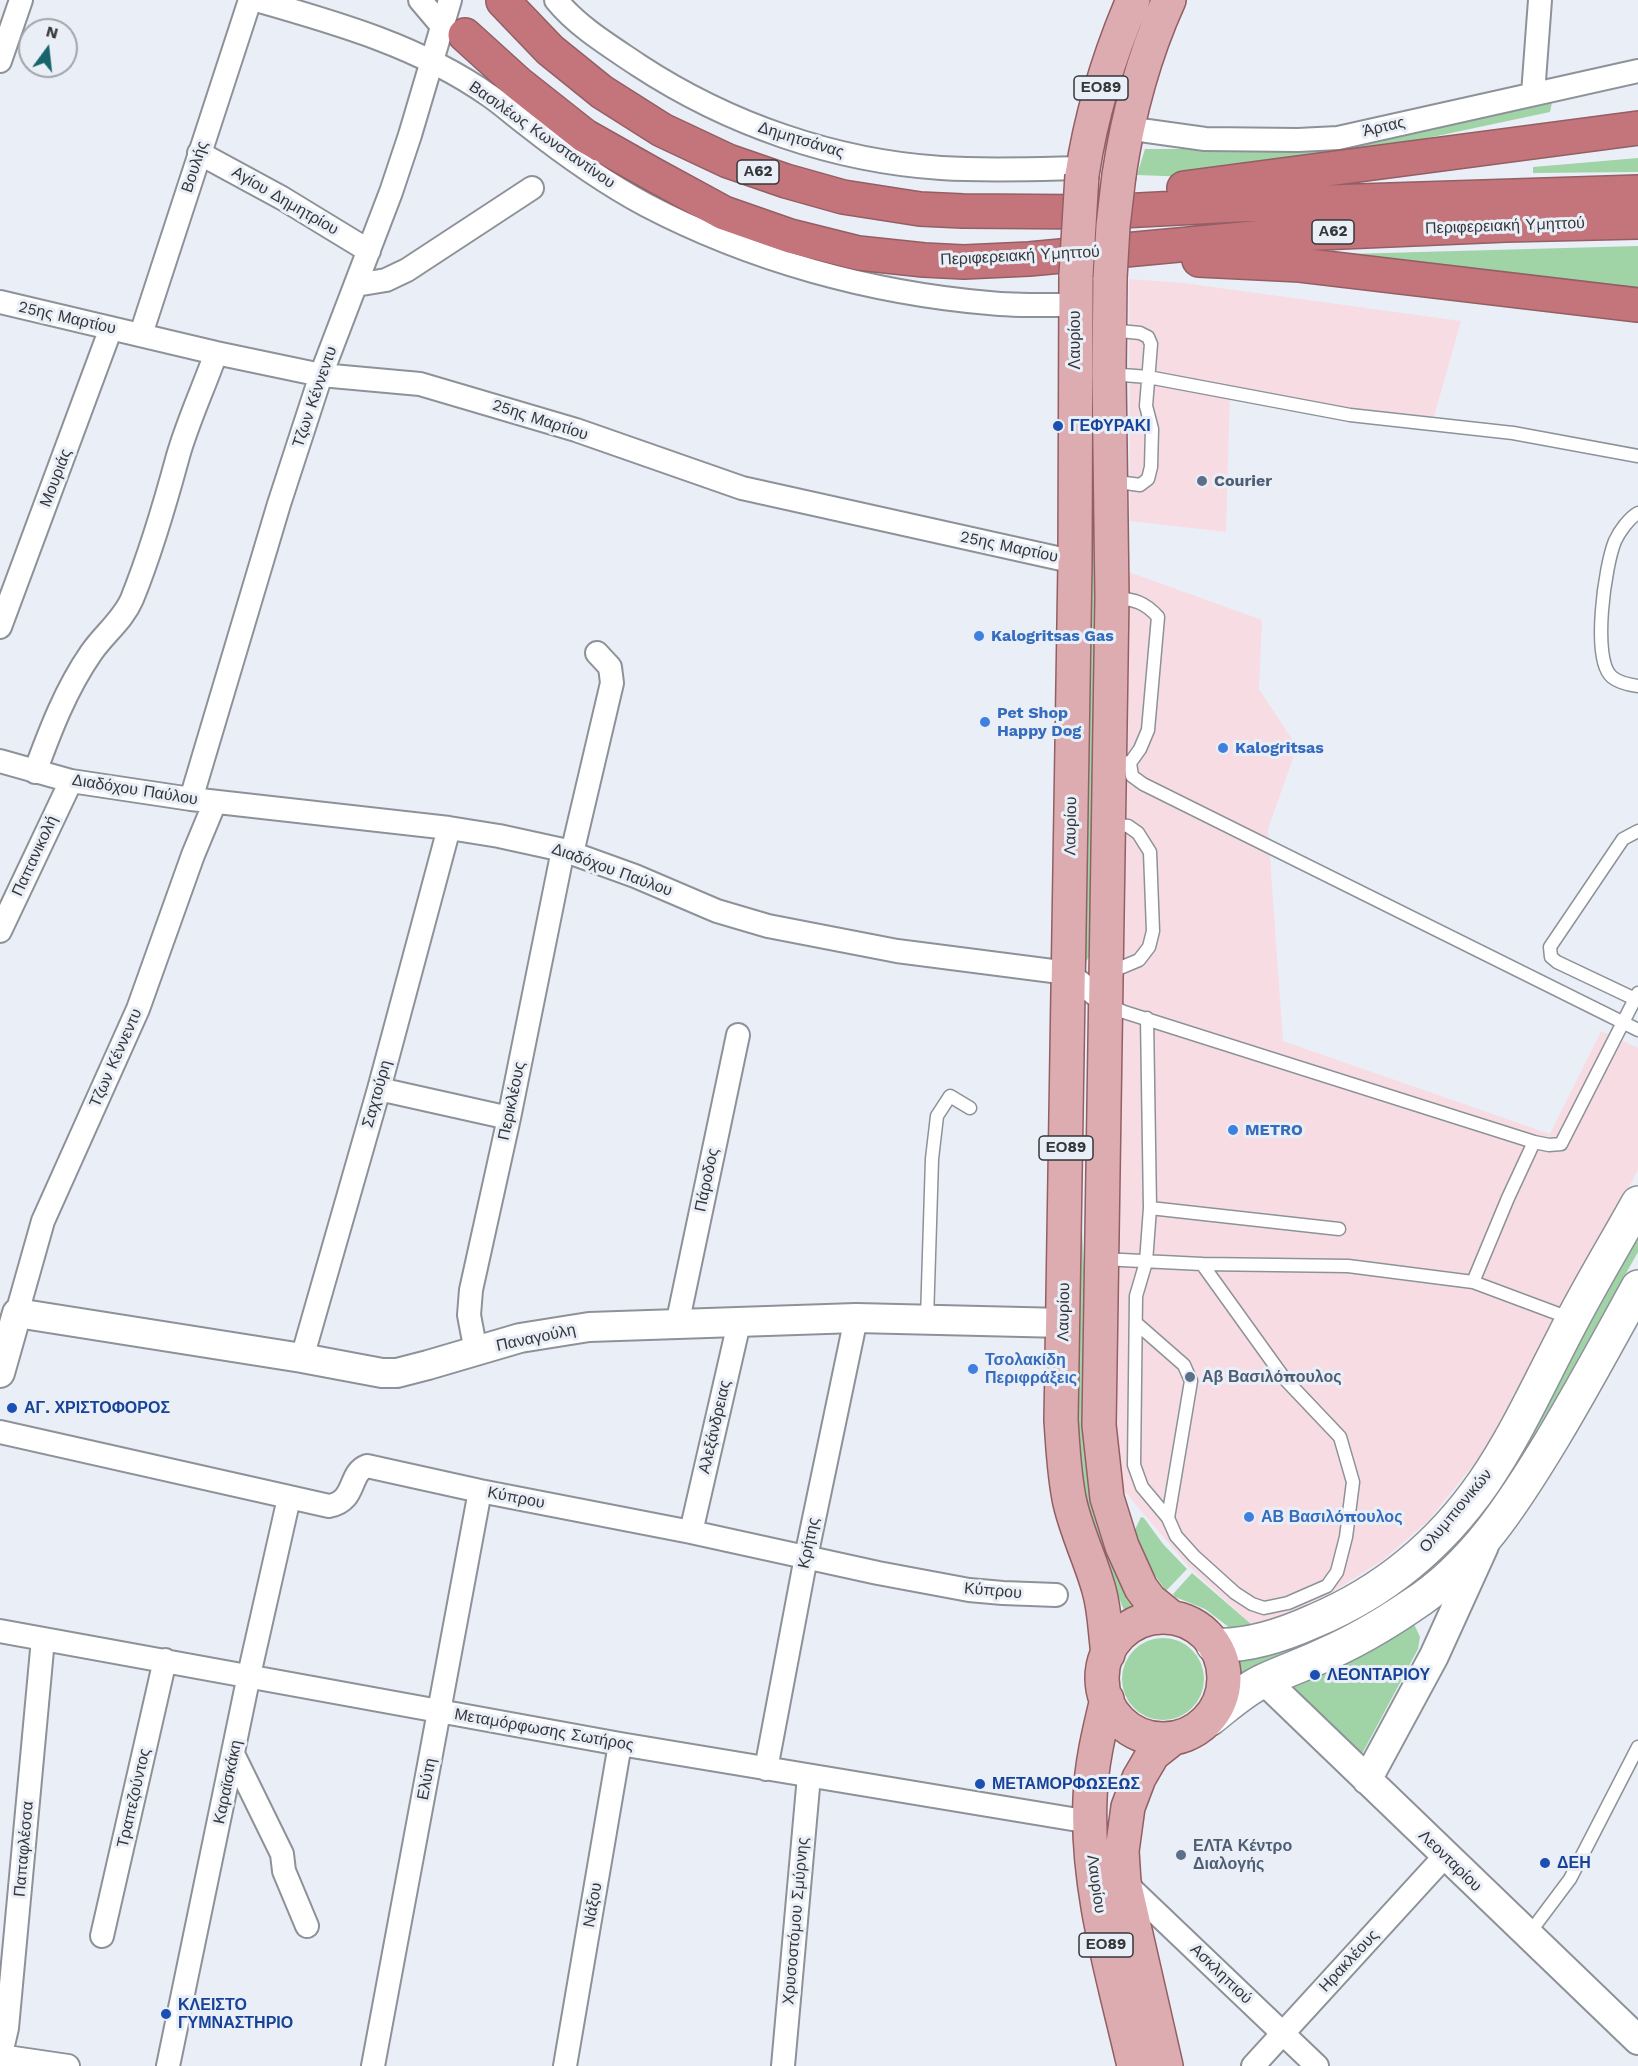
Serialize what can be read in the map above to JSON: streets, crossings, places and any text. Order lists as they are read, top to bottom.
{
  "streets": {
    "highway": ["Α62", "Περιφερειακή Υμηττού"],
    "main road": ["ΕΟ89", "Λαυρίου", "Ολυμπιονικών"],
    "street": [
      "Άρτας",
      "Βασιλέως Κωνσταντίνου",
      "Δημητσάνας",
      "Βουλής",
      "Αγίου Δημητρίου",
      "25ης Μαρτίου",
      "Τζων Κέννεντυ",
      "Μουριάς",
      "Διαδόχου Παύλου",
      "Παπανικολή",
      "Σαχτούρη",
      "Περικλέους",
      "Πάροδος",
      "Παναγούλη",
      "Αλεξάνδρειας",
      "Κύπρου",
      "Κρήτης",
      "Μεταμόρφωσης Σωτήρος",
      "Ελύτη",
      "Καραϊσκάκη",
      "Τραπεζούντος",
      "Παπαφλέσσα",
      "Λεονταρίου",
      "Νάξου",
      "Χρυσοστόμου Σμύρνης",
      "Ηρακλέους",
      "Ασκληπιού"
    ]
  },
  "crossings": [
    ["Άρτας", "Λαυρίου"],
    ["Βασιλέως Κωνσταντίνου", "Λαυρίου"],
    ["Βασιλέως Κωνσταντίνου", "Τζων Κέννεντυ"],
    ["Δημητσάνας", "Λαυρίου"],
    ["Βουλής", "Αγίου Δημητρίου"],
    ["Βουλής", "25ης Μαρτίου"],
    ["Αγίου Δημητρίου", "Τζων Κέννεντυ"],
    ["Περιφερειακή Υμηττού", "Τζων Κέννεντυ"],
    ["25ης Μαρτίου", "Λαυρίου"],
    ["25ης Μαρτίου", "Τζων Κέννεντυ"],
    ["25ης Μαρτίου", "Μουριάς"],
    ["Λαυρίου", "Διαδόχου Παύλου"],
    ["Λαυρίου", "Παναγούλη"],
    ["Λαυρίου", "Ολυμπιονικών"],
    ["Λαυρίου", "Μεταμόρφωσης Σωτήρος"],
    ["Λαυρίου", "Ασκληπιού"],
    ["Τζων Κέννεντυ", "Διαδόχου Παύλου"],
    ["Τζων Κέννεντυ", "Παναγούλη"],
    ["Διαδόχου Παύλου", "Παπανικολή"],
    ["Διαδόχου Παύλου", "Σαχτούρη"],
    ["Διαδόχου Παύλου", "Περικλέους"],
    ["Σαχτούρη", "Παναγούλη"],
    ["Περικλέους", "Παναγούλη"],
    ["Πάροδος", "Παναγούλη"],
    ["Παναγούλη", "Αλεξάνδρειας"],
    ["Παναγούλη", "Κρήτης"],
    ["Αλεξάνδρειας", "Κύπρου"],
    ["Κύπρου", "Κρήτης"],
    ["Κύπρου", "Ελύτη"],
    ["Κύπρου", "Καραϊσκάκη"],
    ["Κρήτης", "Μεταμόρφωσης Σωτήρος"],
    ["Μεταμόρφωσης Σωτήρος", "Ελύτη"],
    ["Μεταμόρφωσης Σωτήρος", "Καραϊσκάκη"],
    ["Μεταμόρφωσης Σωτήρος", "Τραπεζούντος"],
    ["Μεταμόρφωσης Σωτήρος", "Παπαφλέσσα"],
    ["Μεταμόρφωσης Σωτήρος", "Νάξου"],
    ["Μεταμόρφωσης Σωτήρος", "Χρυσοστόμου Σμύρνης"],
    ["Λεονταρίου", "Ηρακλέους"],
    ["Ηρακλέους", "Ασκληπιού"]
  ],
  "places": [
    "ΓΕΦΥΡΑΚΙ",
    "Courier",
    "Kalogritsas Gas",
    "Pet Shop Happy Dog",
    "Kalogritsas",
    "METRO",
    "Τσολακίδη Περιφράξεις",
    "Αβ Βασιλόπουλος",
    "ΑΓ. ΧΡΙΣΤΟΦΟΡΟΣ",
    "ΑΒ Βασιλόπουλος",
    "ΛΕΟΝΤΑΡΙΟΥ",
    "ΜΕΤΑΜΟΡΦΩΣΕΩΣ",
    "ΕΛΤΑ Κέντρο Διαλογής",
    "ΔΕΗ",
    "ΚΛΕΙΣΤΟ ΓΥΜΝΑΣΤΗΡΙΟ"
  ],
  "north": "top"
}
